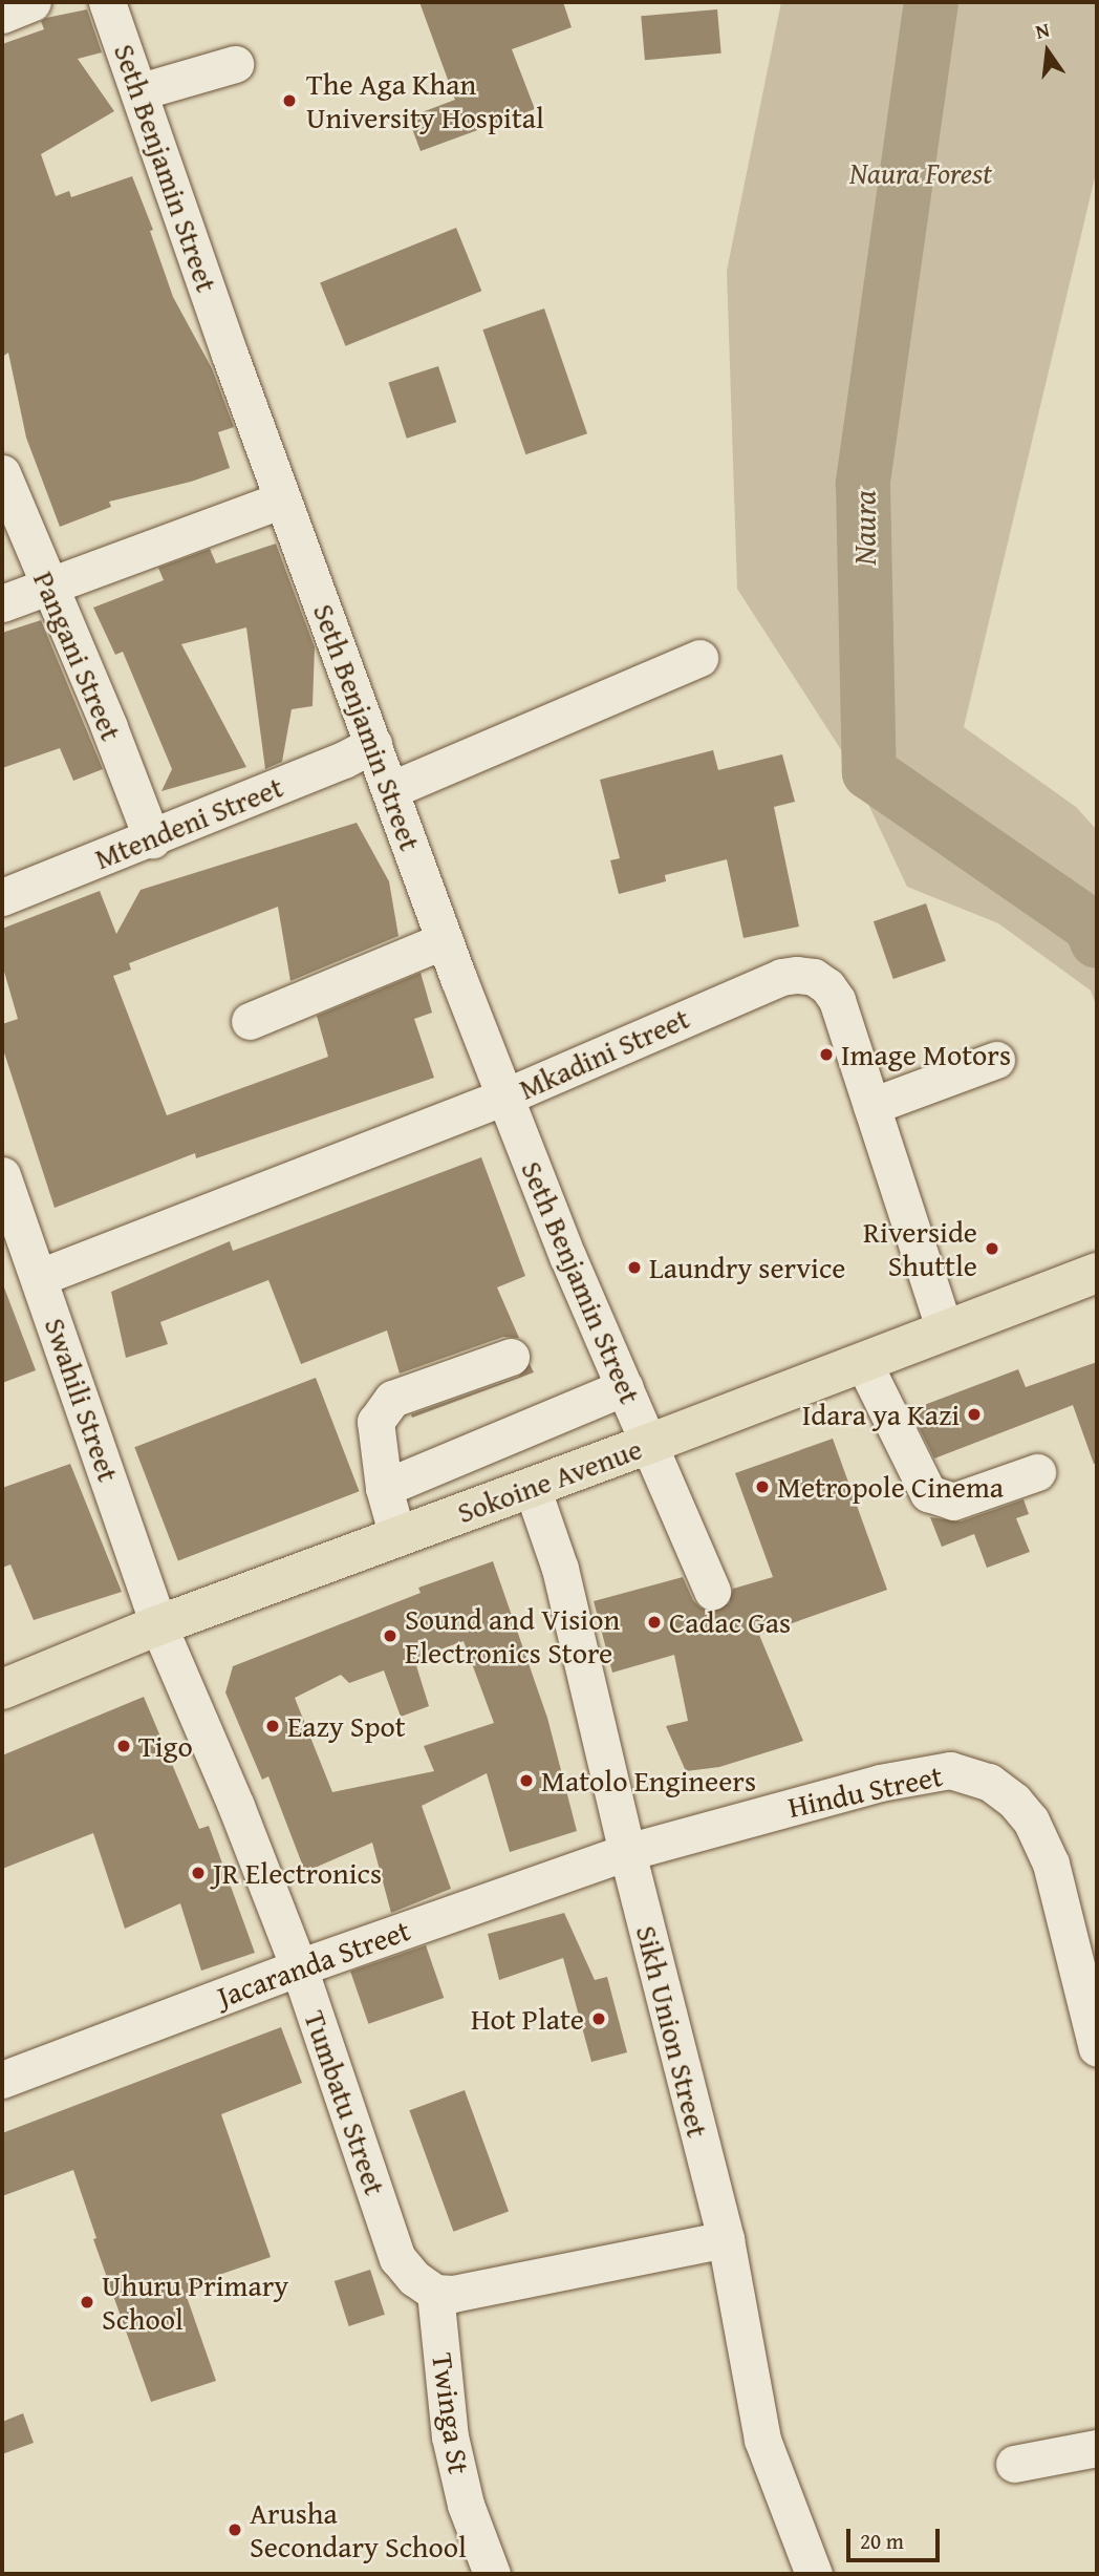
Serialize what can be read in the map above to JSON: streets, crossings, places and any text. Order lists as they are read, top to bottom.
{
  "streets": {
    "main road": ["Sokoine Avenue"],
    "street": [
      "Seth Benjamin Street",
      "Pangani Street",
      "Mtendeni Street",
      "Mkadini Street",
      "Swahili Street",
      "Hindu Street",
      "Jacaranda Street",
      "Sikh Union Street",
      "Tumbatu Street",
      "Twinga St"
    ]
  },
  "crossings": [
    ["Seth Benjamin Street", "Mtendeni Street"],
    ["Seth Benjamin Street", "Mkadini Street"],
    ["Seth Benjamin Street", "Sokoine Avenue"],
    ["Pangani Street", "Mtendeni Street"],
    ["Mkadini Street", "Swahili Street"],
    ["Mkadini Street", "Sokoine Avenue"],
    ["Swahili Street", "Sokoine Avenue"],
    ["Swahili Street", "Tumbatu Street"],
    ["Sokoine Avenue", "Sikh Union Street"],
    ["Sokoine Avenue", "Tumbatu Street"],
    ["Hindu Street", "Jacaranda Street"],
    ["Hindu Street", "Sikh Union Street"],
    ["Jacaranda Street", "Sikh Union Street"],
    ["Jacaranda Street", "Tumbatu Street"],
    ["Tumbatu Street", "Twinga St"]
  ],
  "water": ["Naura"],
  "parks": ["Naura Forest"],
  "places": [
    "The Aga Khan University Hospital",
    "Image Motors",
    "Riverside Shuttle",
    "Laundry service",
    "Idara ya Kazi",
    "Metropole Cinema",
    "Cadac Gas",
    "Sound and Vision Electronics Store",
    "Eazy Spot",
    "Tigo",
    "Matolo Engineers",
    "JR Electronics",
    "Hot Plate",
    "Uhuru Primary School",
    "Arusha Secondary School"
  ],
  "scale_bar": "20 m",
  "north": "top"
}
